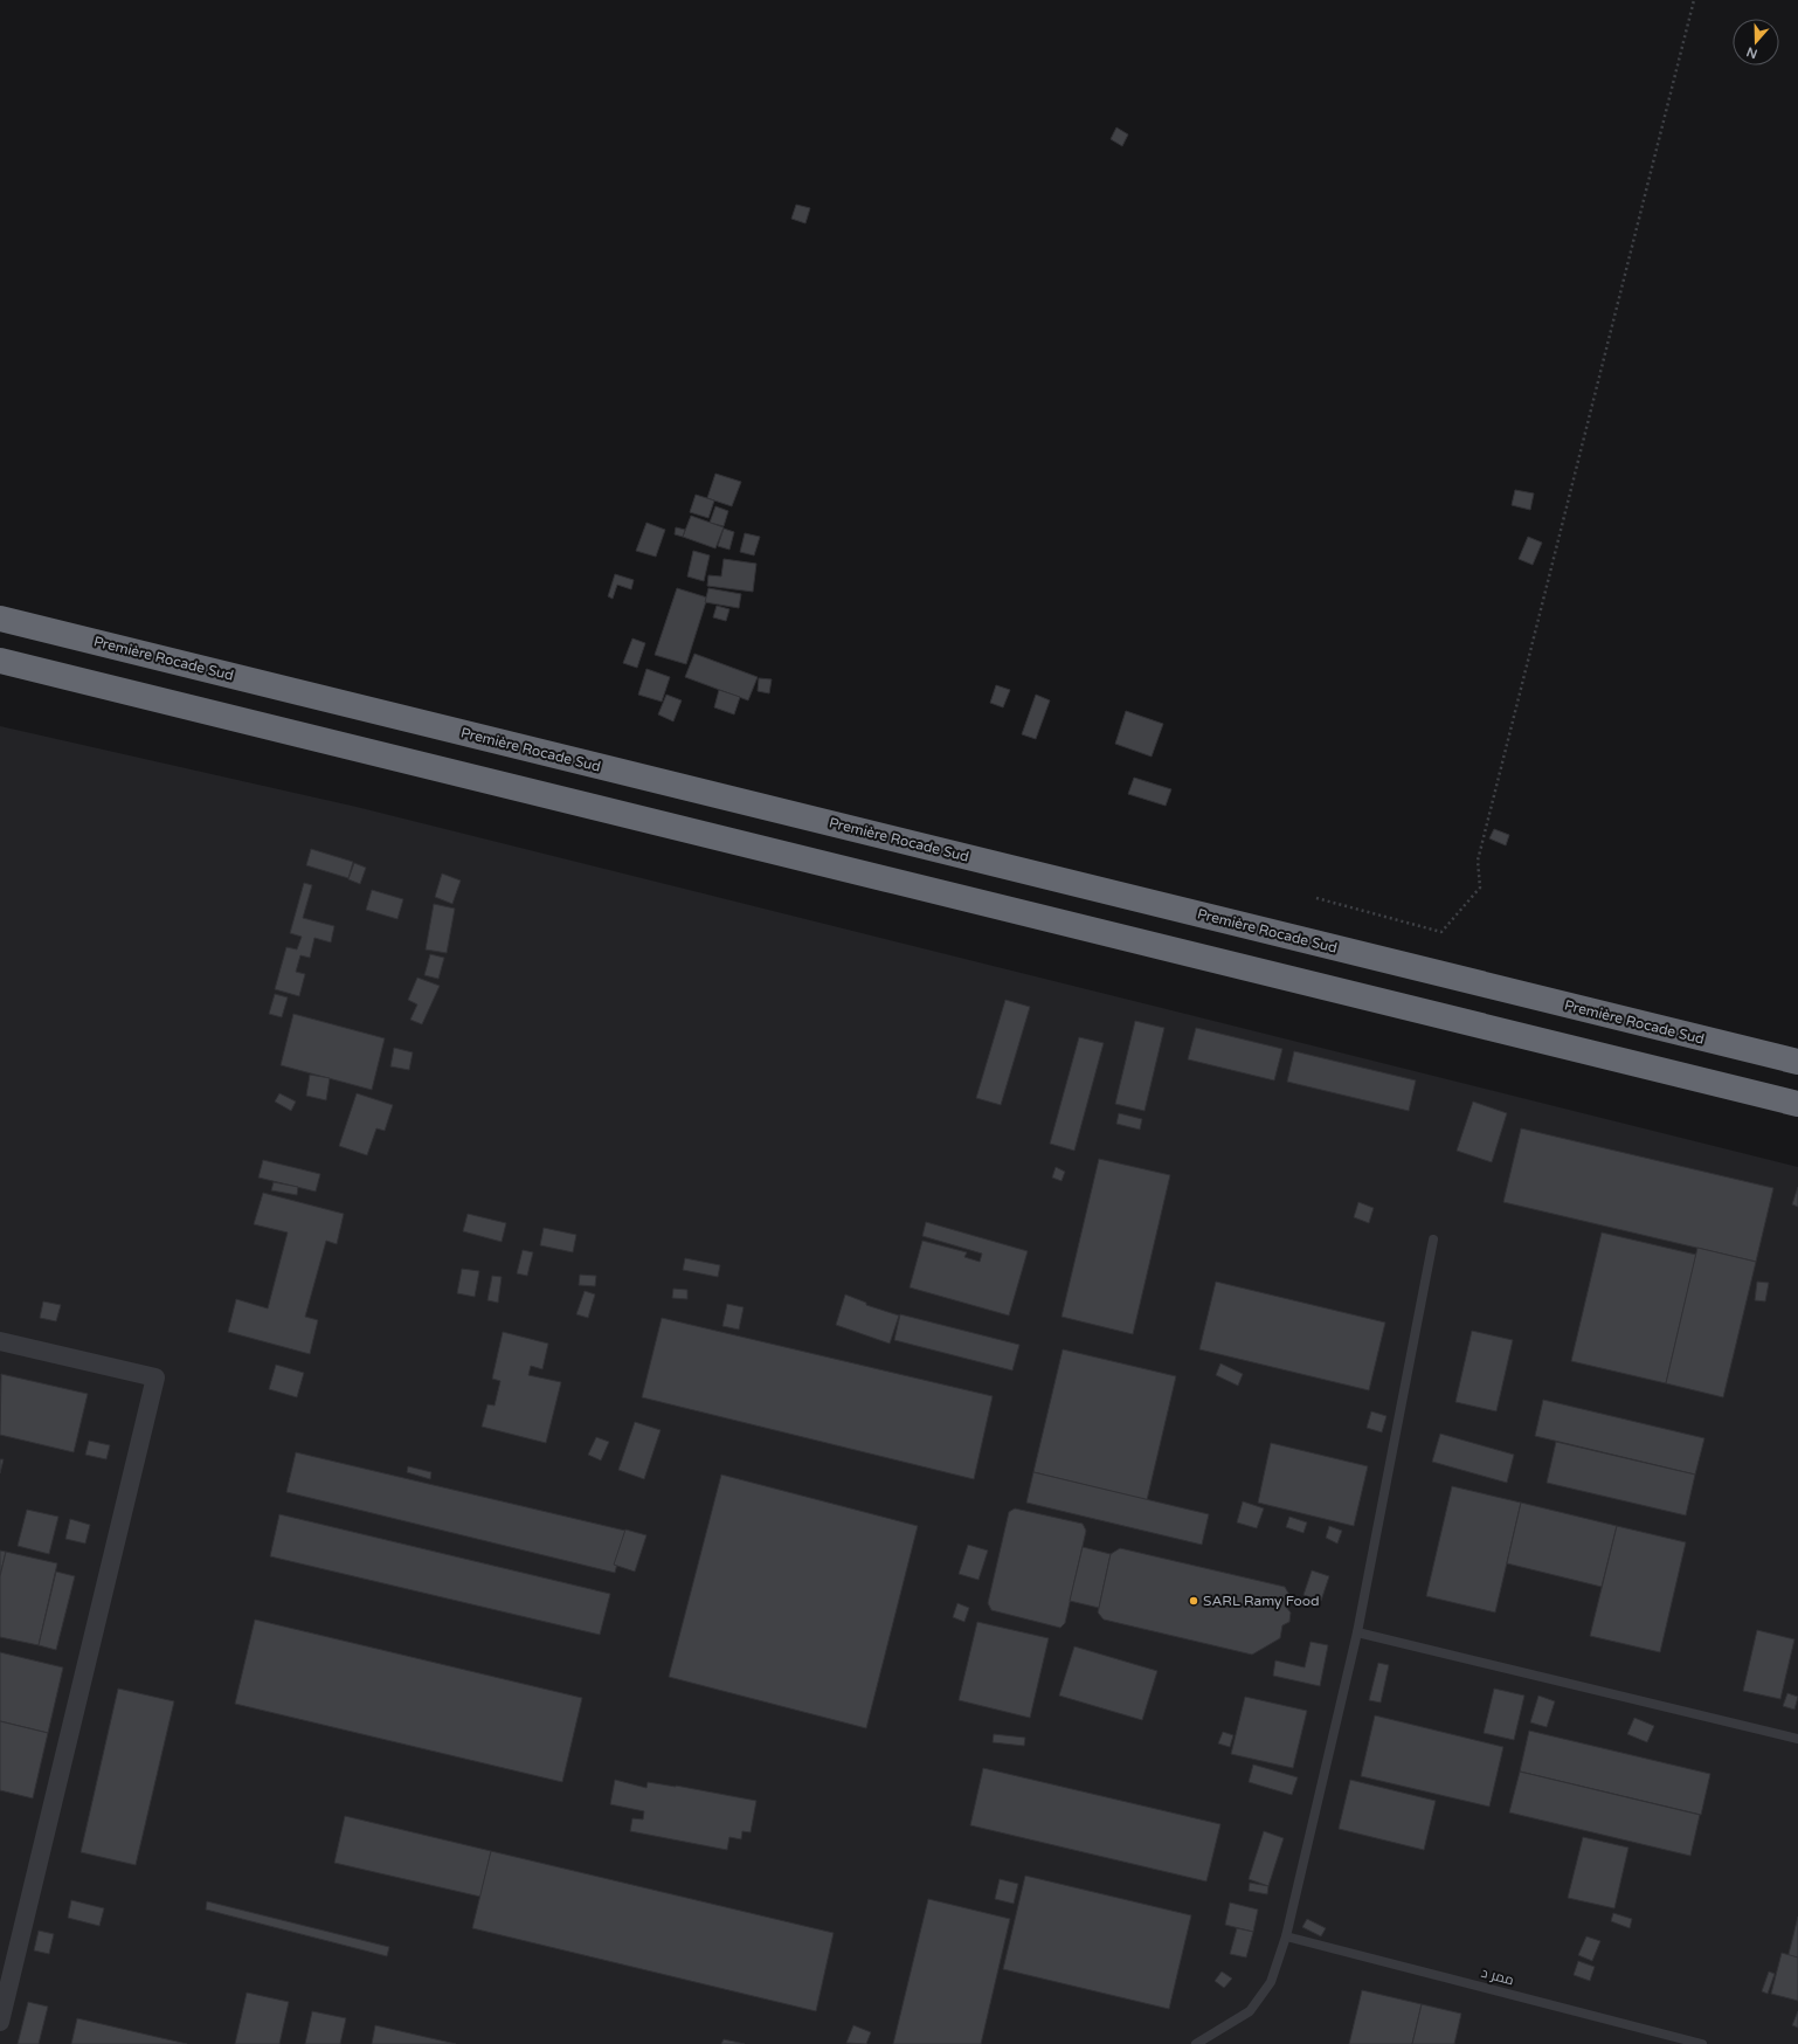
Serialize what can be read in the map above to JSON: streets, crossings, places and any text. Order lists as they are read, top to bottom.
{
  "streets": {
    "highway": ["Première Rocade Sud"],
    "lane": ["ممر د"]
  },
  "places": ["SARL Ramy Food"],
  "north": "bottom"
}
